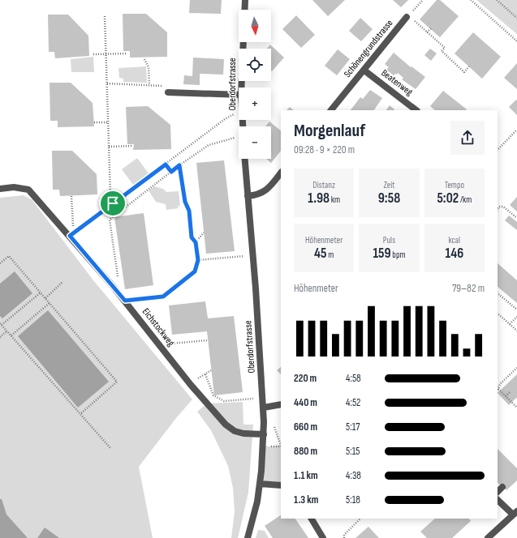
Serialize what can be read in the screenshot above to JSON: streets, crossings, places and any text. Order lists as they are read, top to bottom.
{
  "streets": {
    "street": [
      "Schönengrundstrasse",
      "Beatenweg",
      "Oberdorfstrasse",
      "Eichstockweg"
    ]
  },
  "crossings": [
    ["Schönengrundstrasse", "Beatenweg"],
    ["Oberdorfstrasse", "Eichstockweg"]
  ],
  "north": "bottom",
  "page": {
    "map_buttons": ["+", "−"],
    "heading": ["Morgenlauf", "09:28 · 9 × 220 m"],
    "stats": [
      ["Distanz", "1.98 km"],
      ["Zeit", "9:58"],
      ["Tempo", "5:02 /km"],
      ["Höhenmeter", "45 m"],
      ["Puls", "159 bpm"],
      ["kcal", "146"]
    ],
    "chart": ["Höhenmeter", "79–82 m"],
    "list": [
      {
        "name": "220 m",
        "note": "4:58"
      },
      {
        "name": "440 m",
        "note": "4:52"
      },
      {
        "name": "660 m",
        "note": "5:17"
      },
      {
        "name": "880 m",
        "note": "5:15"
      },
      {
        "name": "1.1 km",
        "note": "4:38"
      },
      {
        "name": "1.3 km",
        "note": "5:18"
      }
    ]
  }
}
